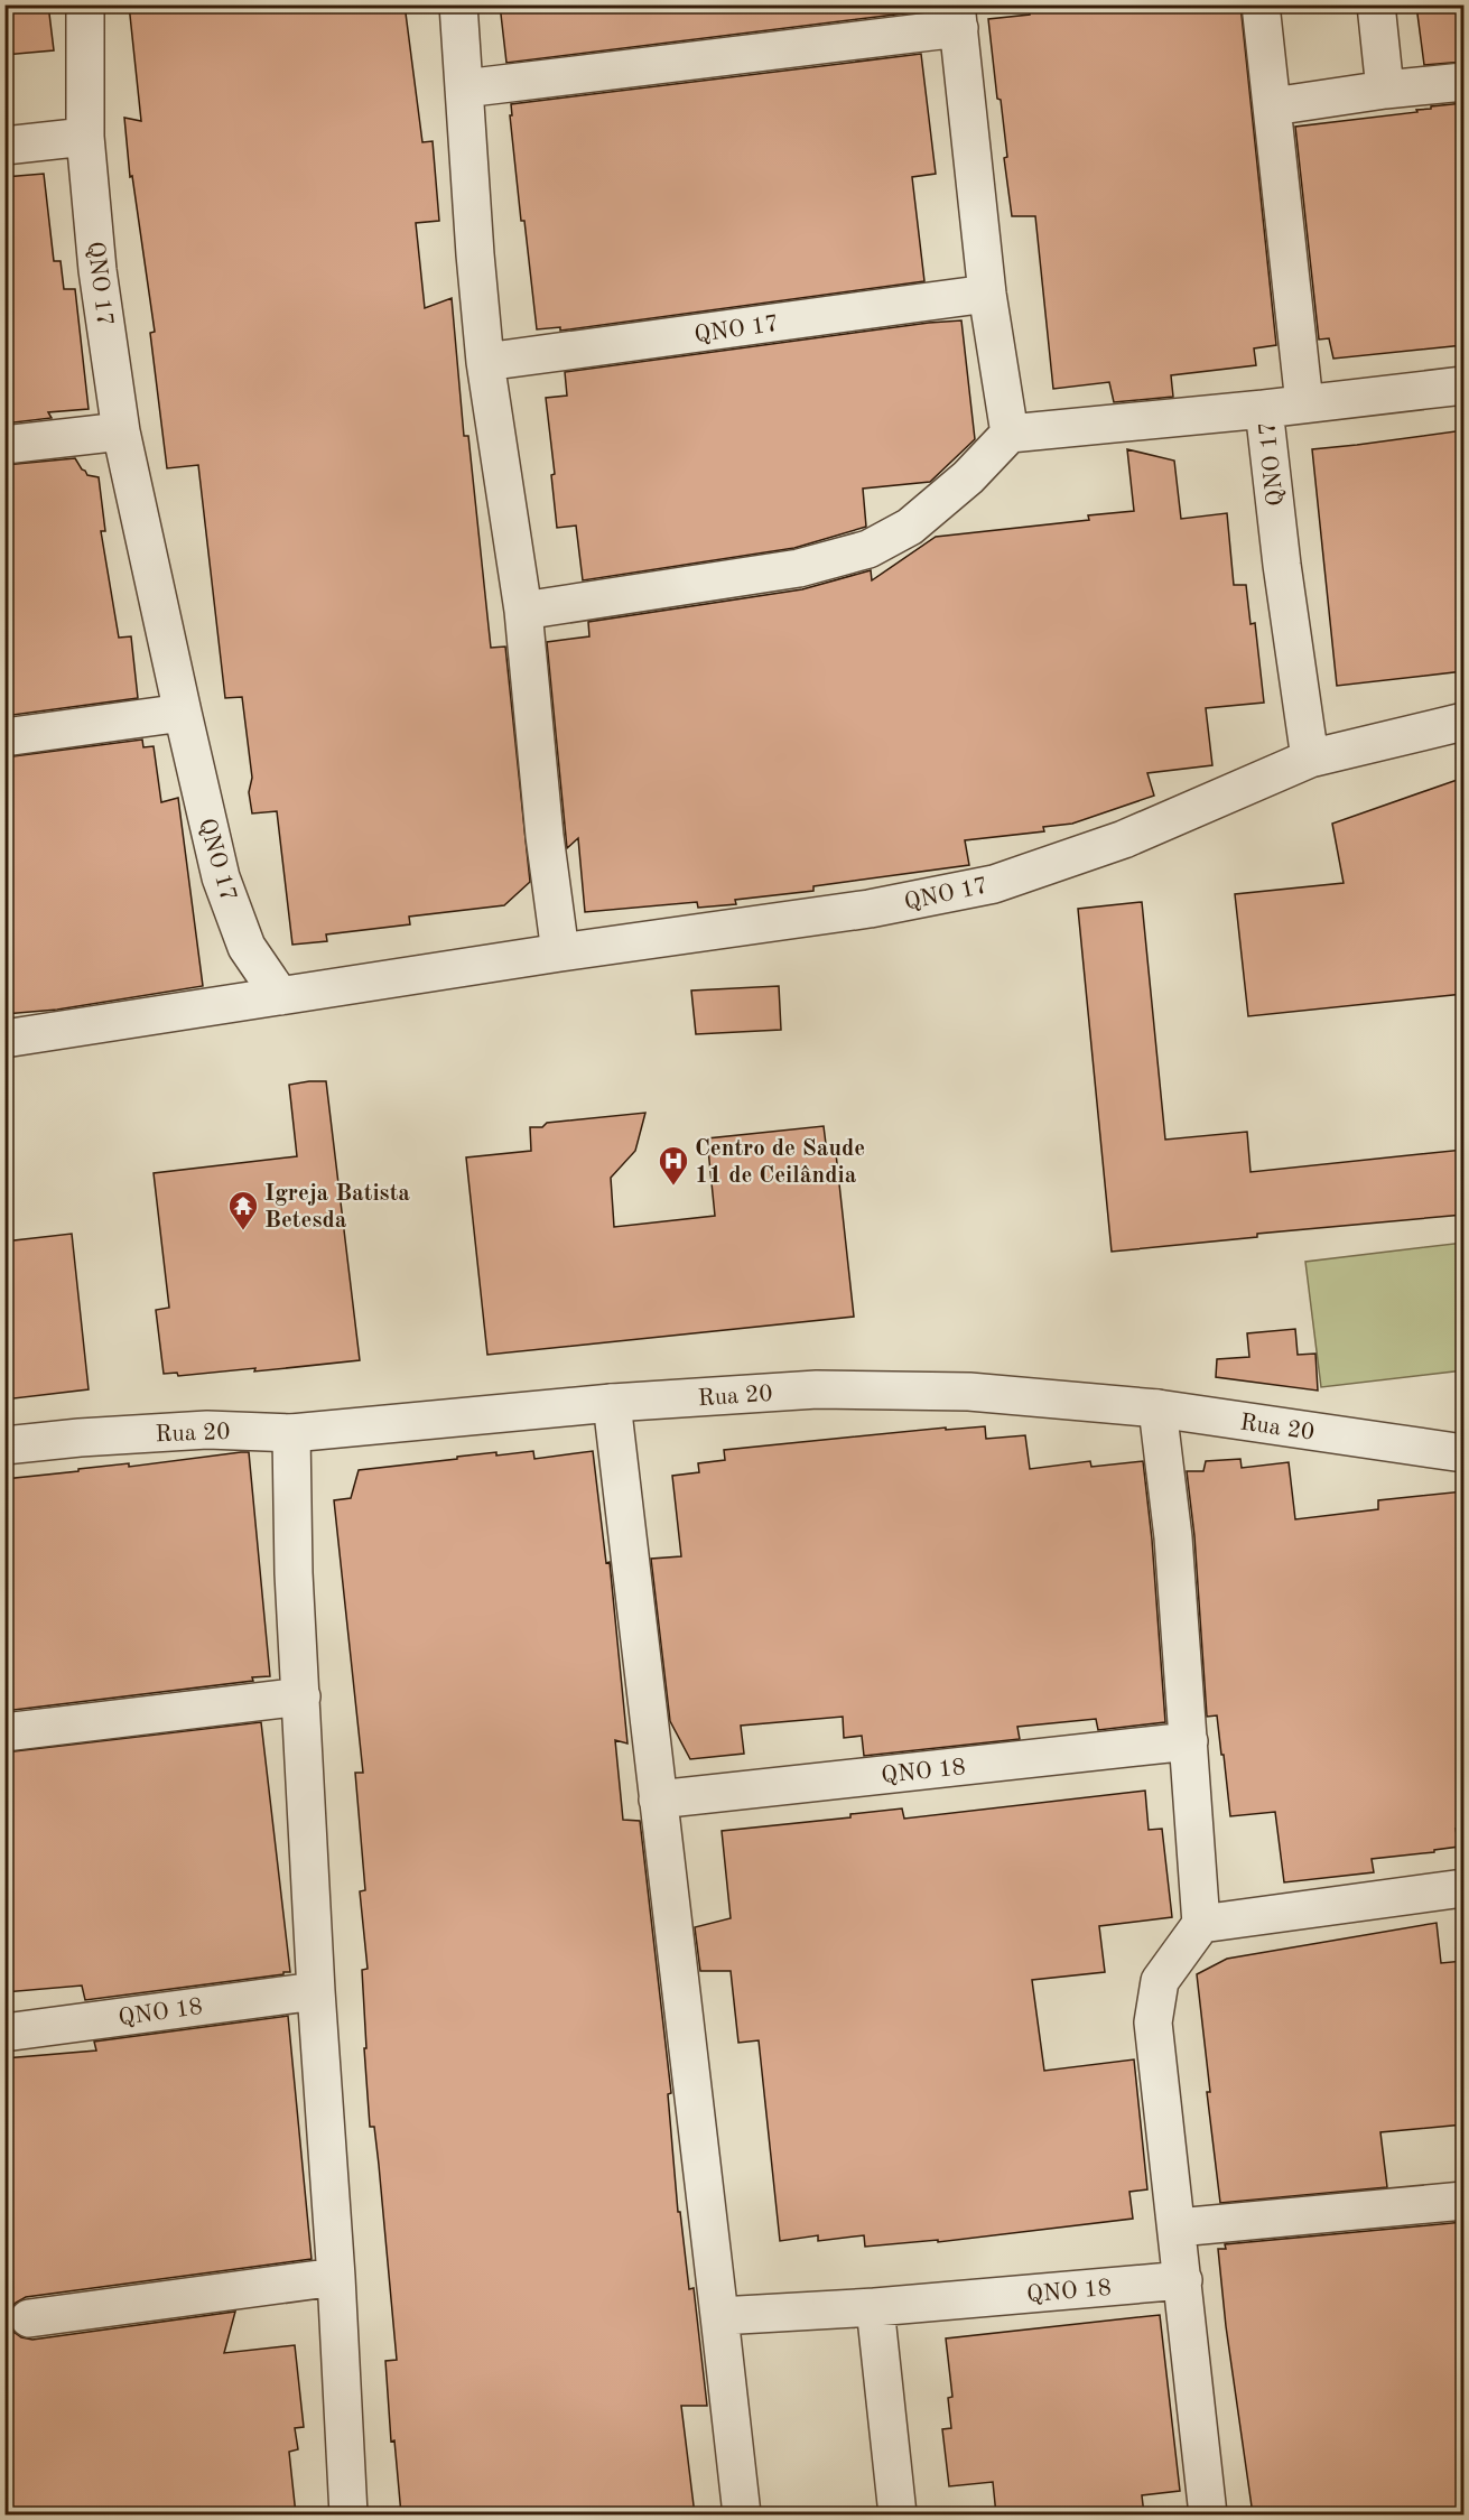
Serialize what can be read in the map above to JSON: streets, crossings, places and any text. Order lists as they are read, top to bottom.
{
  "streets": {
    "street": ["QNO 17", "Rua 20", "QNO 18"]
  },
  "places": {
    "hospital": ["Centro de Saude 11 de Ceilândia"],
    "temple": ["Igreja Batista Betesda"]
  }
}
